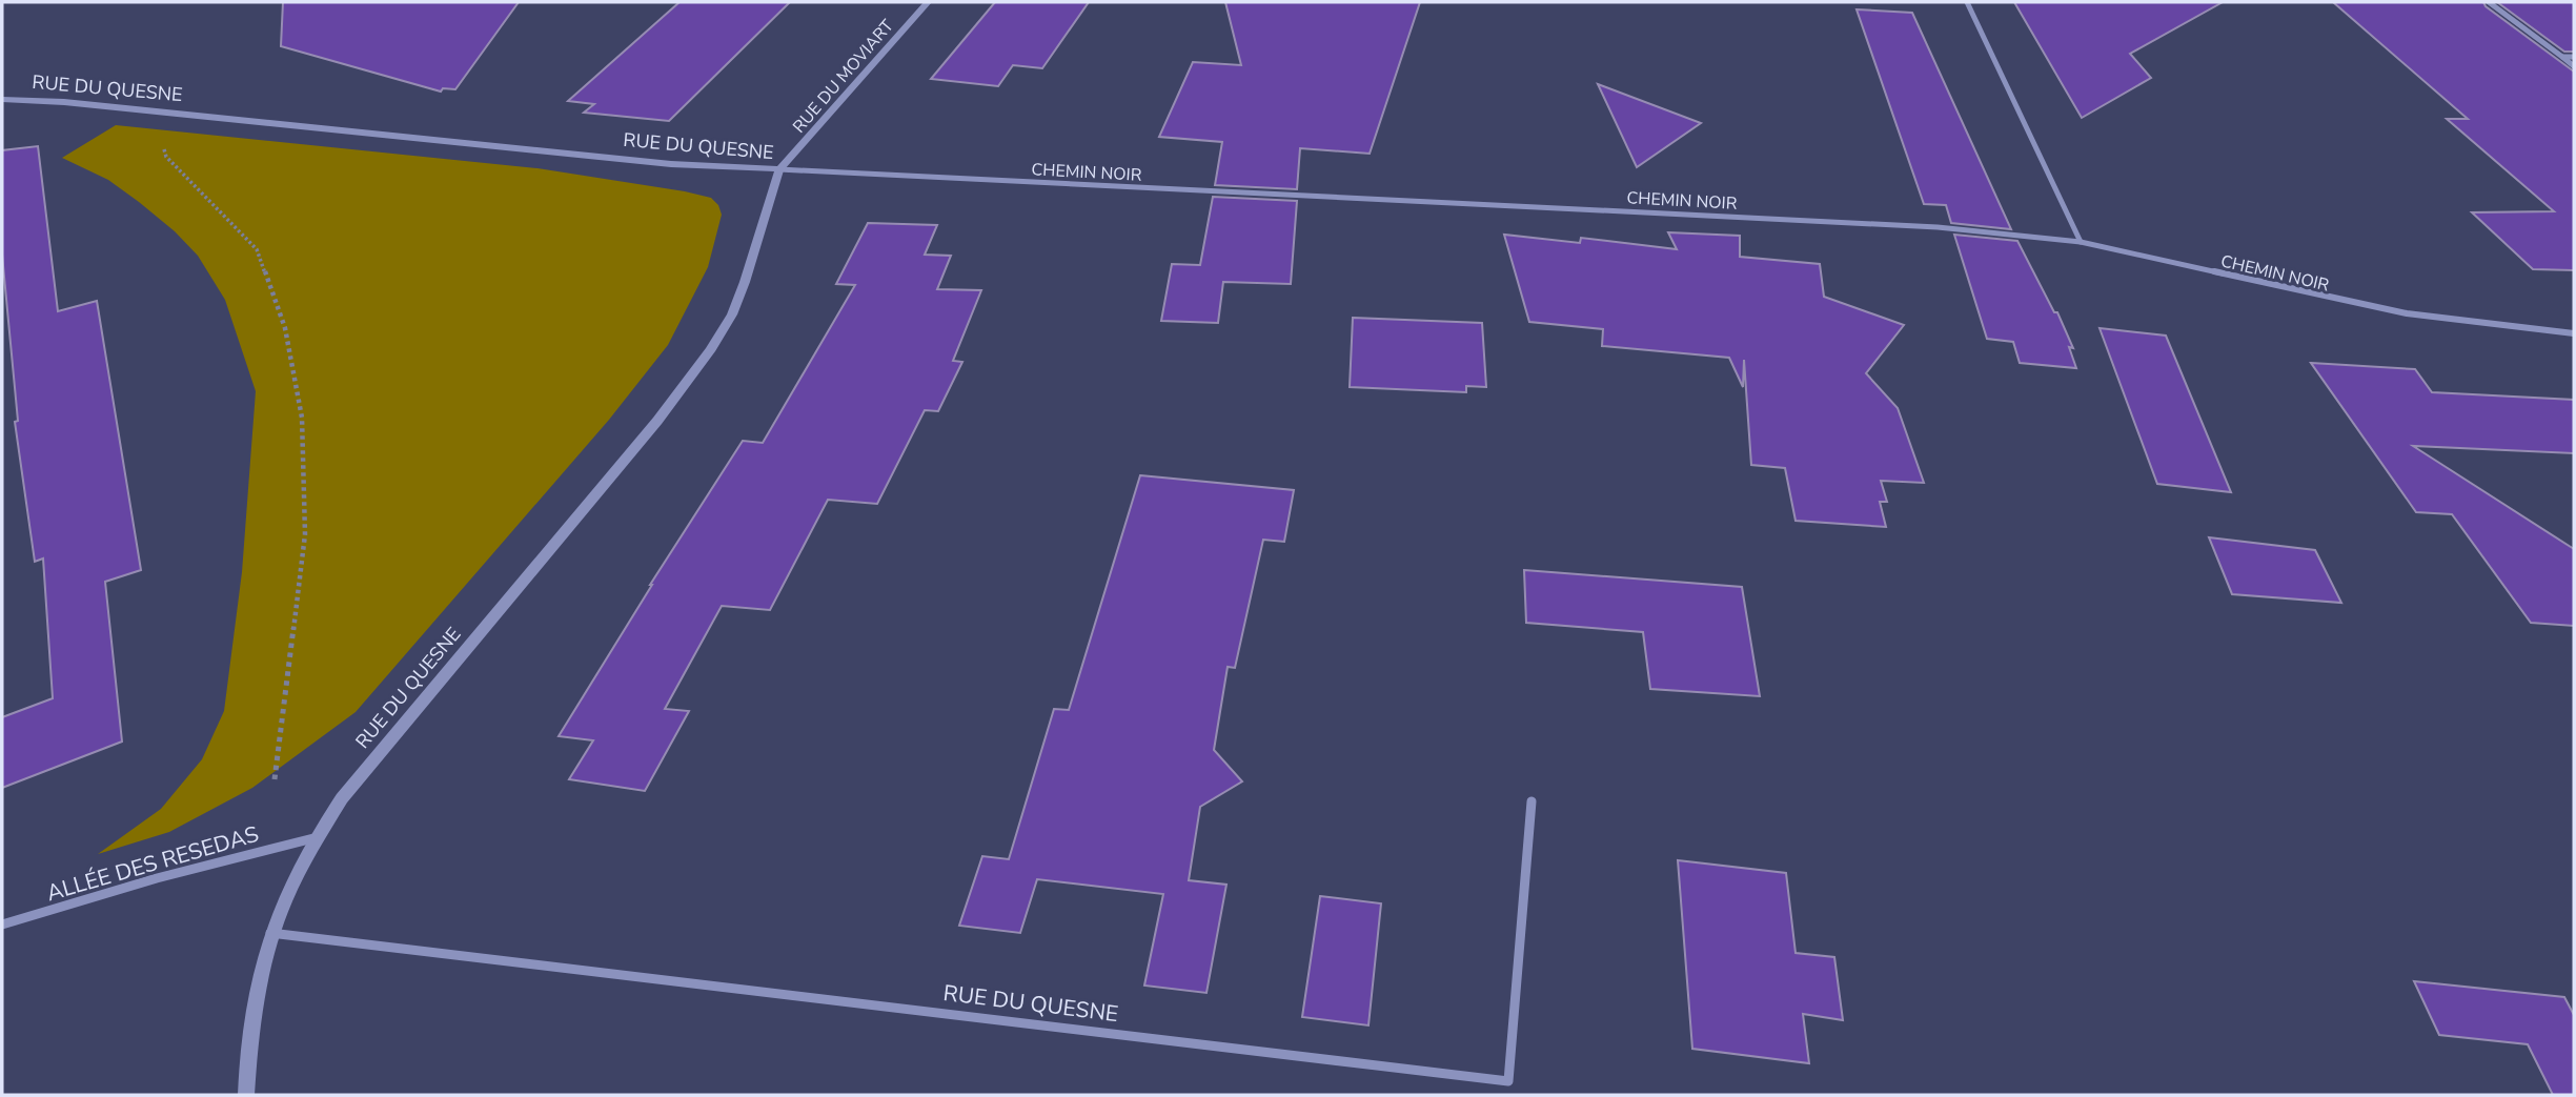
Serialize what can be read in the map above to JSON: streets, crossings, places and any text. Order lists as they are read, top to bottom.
{
  "streets": {
    "street": [
      "RUE DU MOVIART",
      "RUE DU QUESNE",
      "CHEMIN NOIR",
      "ALLÉE DES RESEDAS"
    ]
  },
  "crossings": [
    ["RUE DU MOVIART", "RUE DU QUESNE"],
    ["RUE DU MOVIART", "CHEMIN NOIR"],
    ["RUE DU QUESNE", "CHEMIN NOIR"],
    ["RUE DU QUESNE", "ALLÉE DES RESEDAS"]
  ]
}
